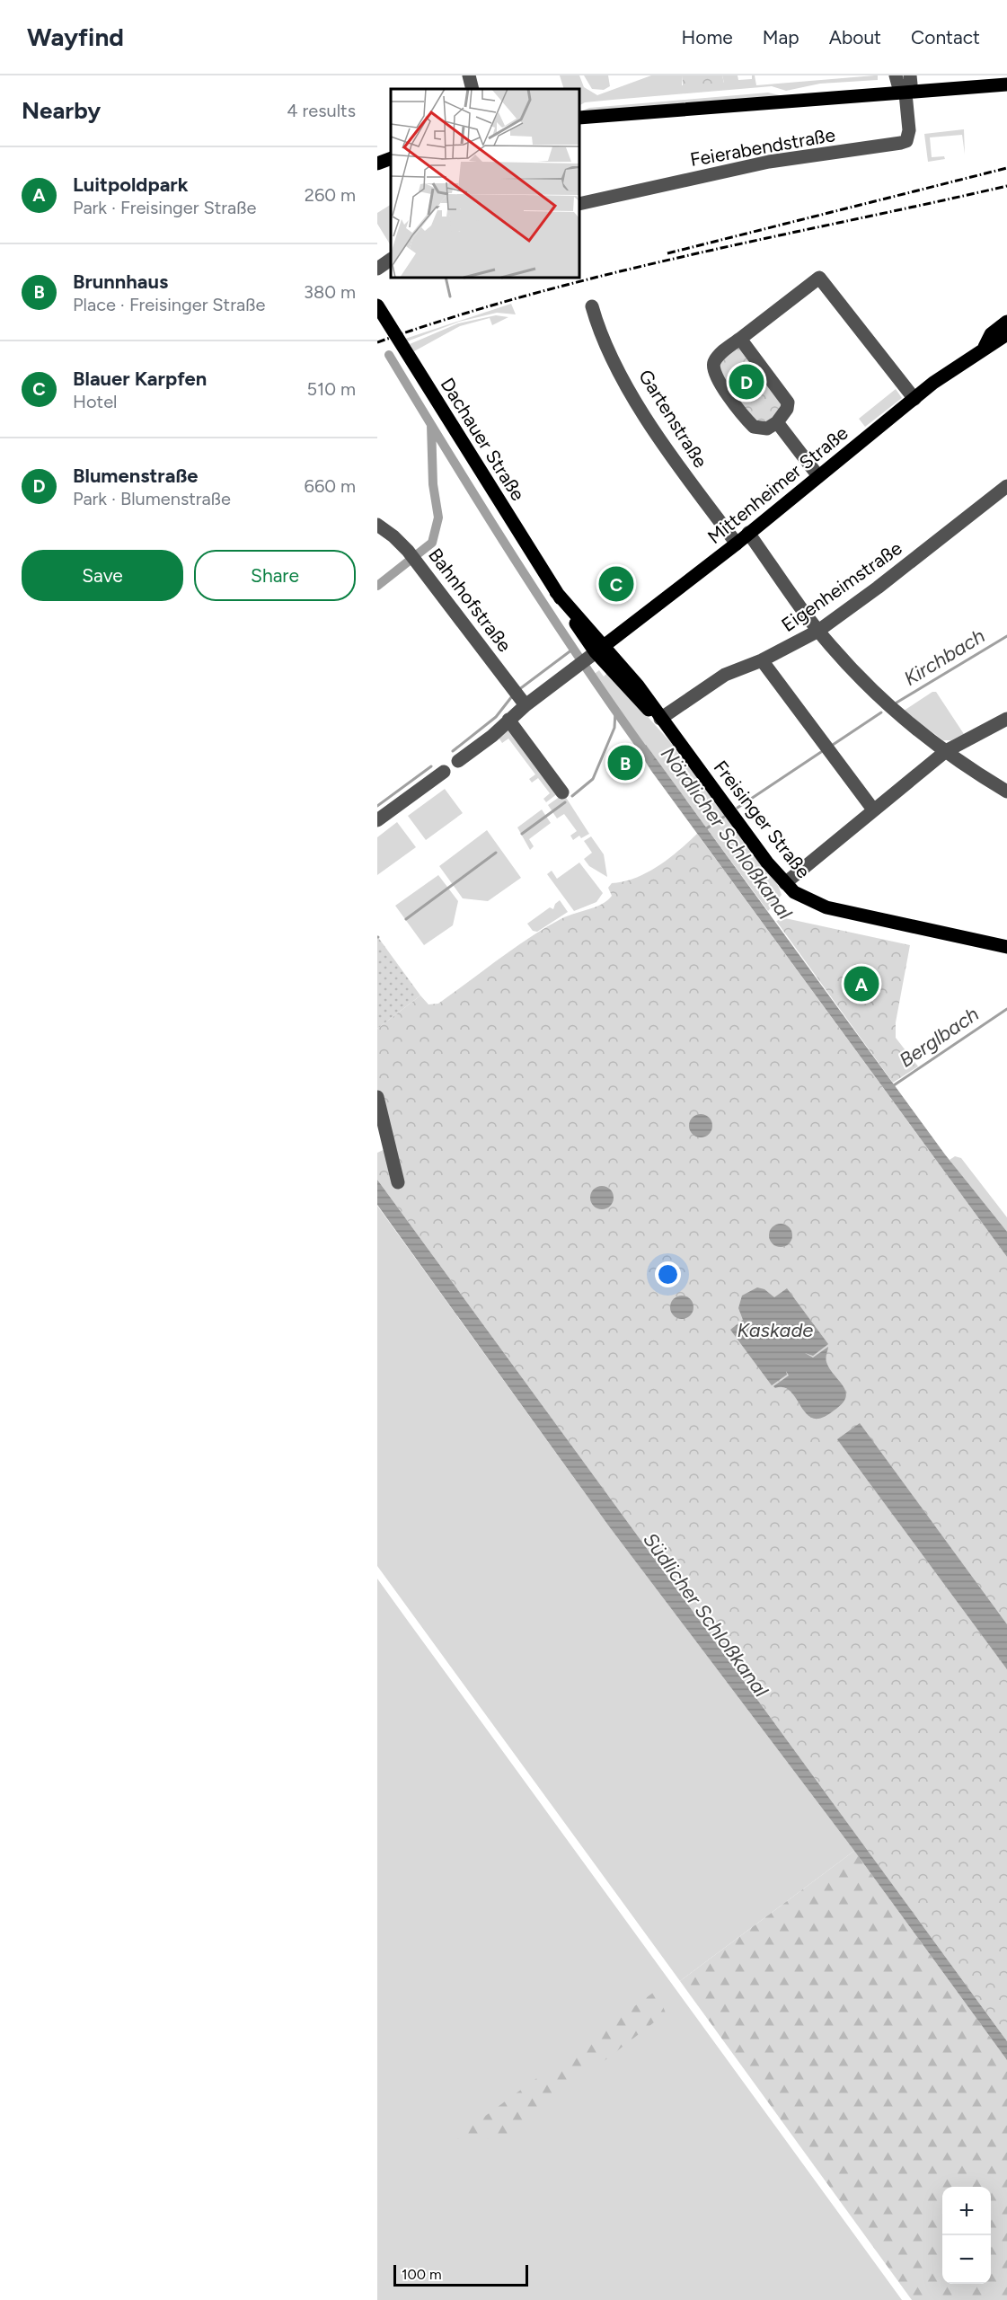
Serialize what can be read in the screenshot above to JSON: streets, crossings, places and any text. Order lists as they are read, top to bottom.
{
  "streets": {
    "main road": ["Dachauer Straße", "Mittenheimer Straße", "Freisinger Straße"],
    "street": [
      "Feierabendstraße",
      "Gartenstraße",
      "Eigenheimstraße",
      "Bahnhofstraße"
    ]
  },
  "crossings": [
    ["Gartenstraße", "Mittenheimer Straße"],
    ["Dachauer Straße", "Mittenheimer Straße"],
    ["Dachauer Straße", "Freisinger Straße"],
    ["Mittenheimer Straße", "Freisinger Straße"],
    ["Eigenheimstraße", "Freisinger Straße"]
  ],
  "water": [
    "Kirchbach",
    "Nördlicher Schloßkanal",
    "Berglbach",
    "Kaskade",
    "Südlicher Schloßkanal"
  ],
  "scale_bar": "100 m",
  "page": {
    "header": "Wayfind",
    "nav": [
      "Home",
      "Map",
      "About",
      "Contact"
    ],
    "heading": ["Nearby", "4 results"],
    "list": [
      {
        "mark": "A",
        "name": "Luitpoldpark",
        "note": "Park · Freisinger Straße",
        "value": "260 m"
      },
      {
        "mark": "B",
        "name": "Brunnhaus",
        "note": "Place · Freisinger Straße",
        "value": "380 m"
      },
      {
        "mark": "C",
        "name": "Blauer Karpfen",
        "note": "Hotel",
        "value": "510 m"
      },
      {
        "mark": "D",
        "name": "Blumenstraße",
        "note": "Park · Blumenstraße",
        "value": "660 m"
      }
    ],
    "pins": [
      "D",
      "C",
      "B",
      "A"
    ],
    "buttons": ["Save", "Share"],
    "map_buttons": ["+", "−"],
    "scale": "100 m"
  }
}
